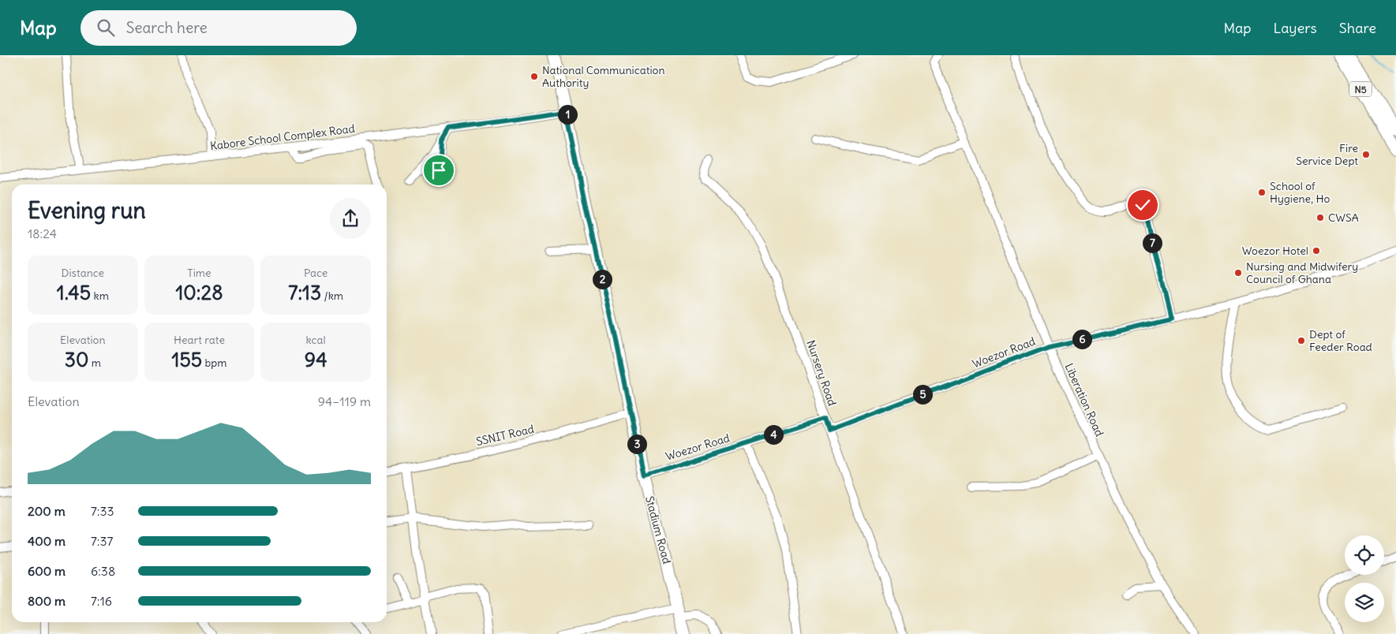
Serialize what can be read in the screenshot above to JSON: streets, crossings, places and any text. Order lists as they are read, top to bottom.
{
  "streets": {
    "main road": ["N5", "Stadium Road"],
    "street": [
      "Kabore School Complex Road",
      "Woezor Road",
      "Nursery Road",
      "Liberation Road",
      "SSNIT Road"
    ]
  },
  "crossings": [
    ["Kabore School Complex Road", "Stadium Road"],
    ["Woezor Road", "Nursery Road"],
    ["Woezor Road", "Liberation Road"],
    ["Woezor Road", "Stadium Road"],
    ["SSNIT Road", "Stadium Road"]
  ],
  "places": [
    "National Communication Authority",
    "Fire Service Dept",
    "School of Hygiene, Ho",
    "CWSA",
    "Woezor Hotel",
    "Nursing and Midwifery Council of Ghana",
    "Dept of Feeder Road"
  ],
  "page": {
    "header": "Map",
    "search": "Search here",
    "nav": ["Map", "Layers", "Share"],
    "pins": [
      "1",
      "7",
      "2",
      "6",
      "5",
      "4",
      "3"
    ],
    "heading": ["Evening run", "18:24"],
    "stats": [
      ["Distance", "1.45 km"],
      ["Time", "10:28"],
      ["Pace", "7:13 /km"],
      ["Elevation", "30 m"],
      ["Heart rate", "155 bpm"],
      ["kcal", "94"]
    ],
    "chart": ["Elevation", "94–119 m"],
    "list": [
      {
        "name": "200 m",
        "note": "7:33"
      },
      {
        "name": "400 m",
        "note": "7:37"
      },
      {
        "name": "600 m",
        "note": "6:38"
      },
      {
        "name": "800 m",
        "note": "7:16"
      }
    ]
  }
}
